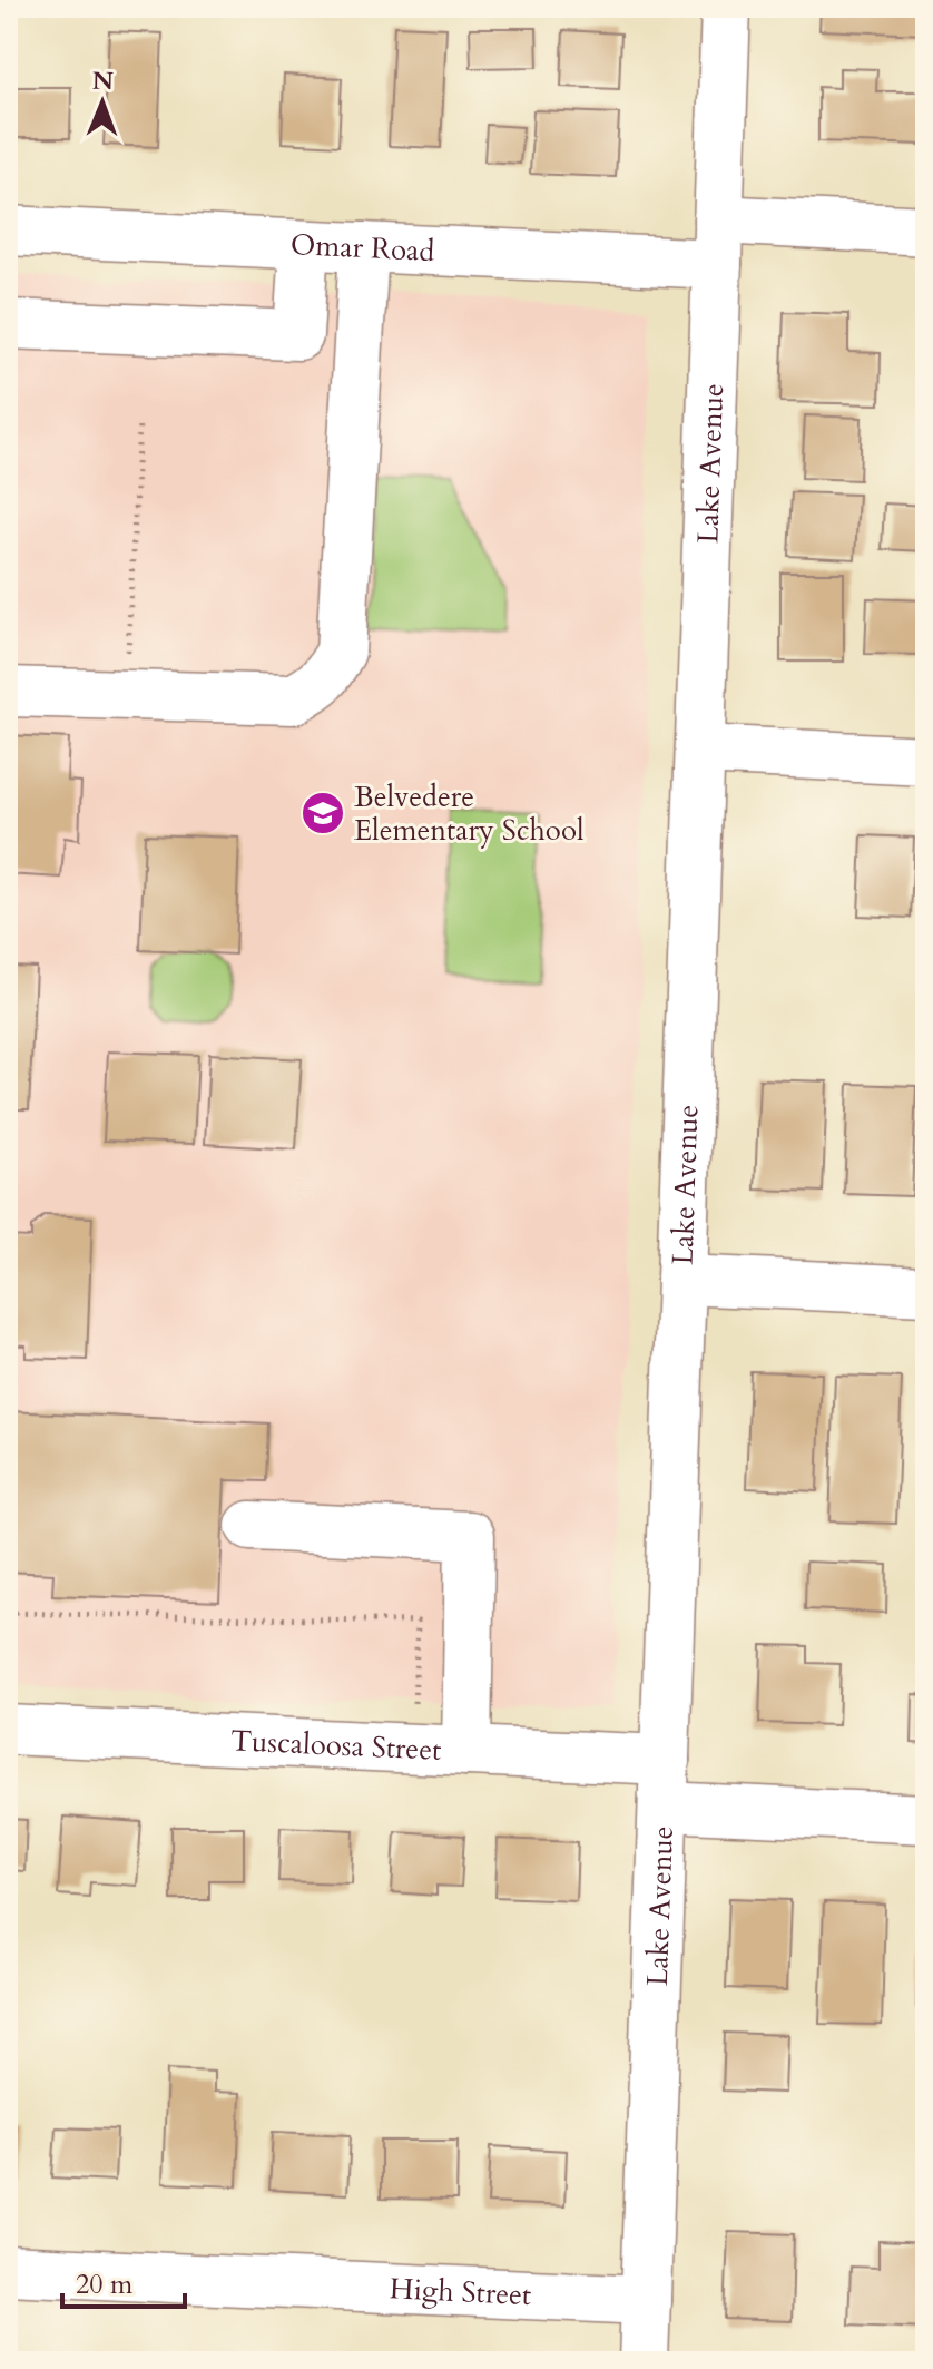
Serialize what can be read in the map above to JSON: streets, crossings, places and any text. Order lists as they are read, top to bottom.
{
  "streets": {
    "street": [
      "Omar Road",
      "Lake Avenue",
      "Tuscaloosa Street",
      "High Street"
    ]
  },
  "crossings": [
    ["Omar Road", "Lake Avenue"],
    ["Lake Avenue", "Tuscaloosa Street"],
    ["Lake Avenue", "High Street"]
  ],
  "places": {
    "school or university": ["Belvedere Elementary School"]
  },
  "scale_bar": "20 m",
  "north": "top"
}
